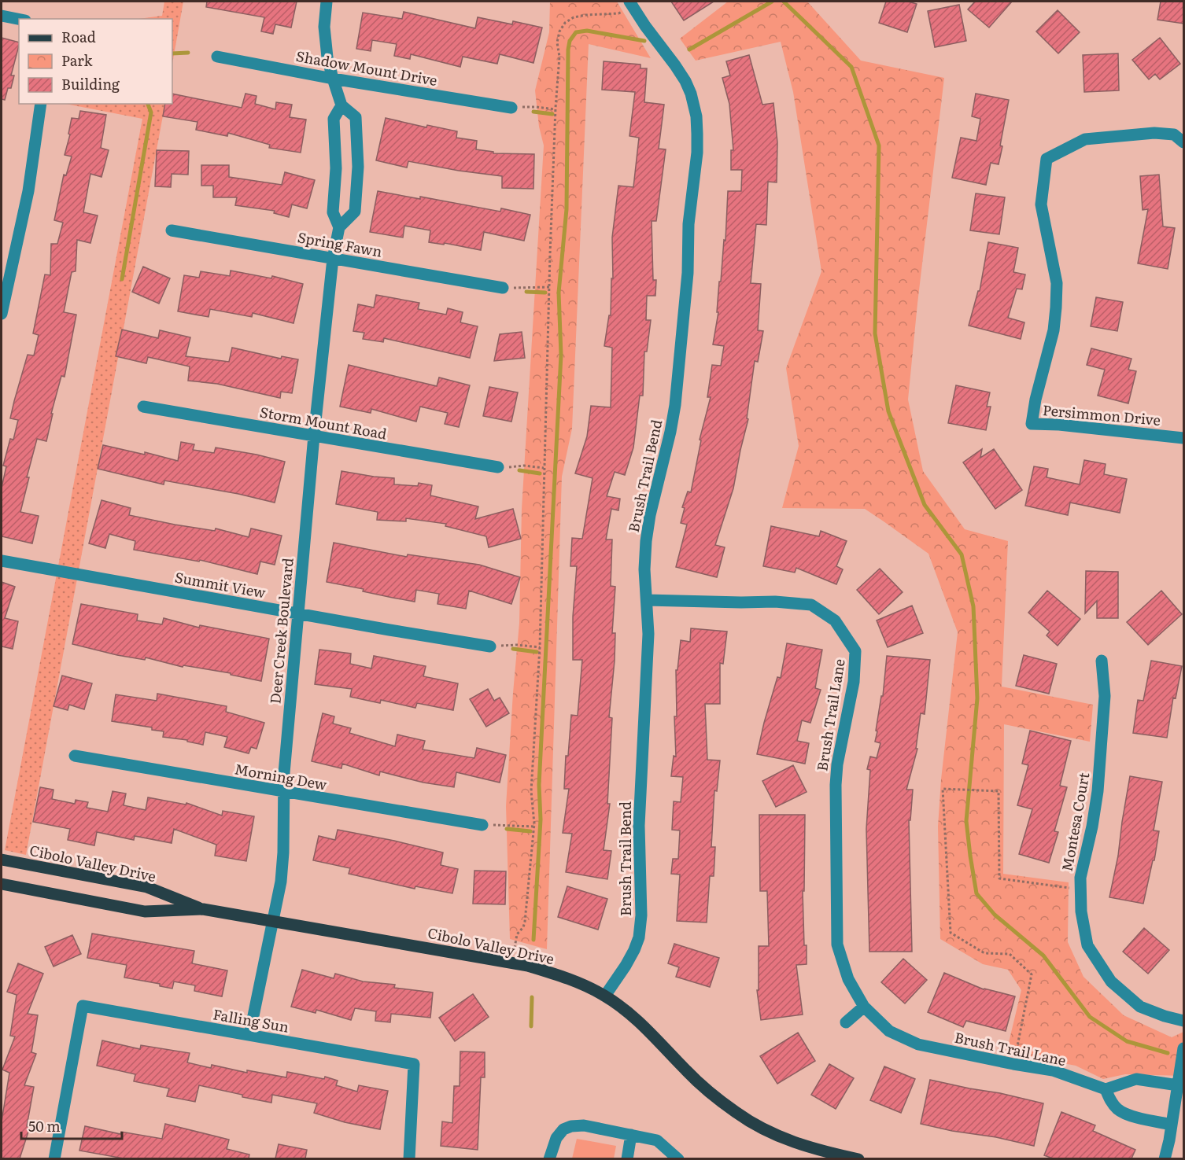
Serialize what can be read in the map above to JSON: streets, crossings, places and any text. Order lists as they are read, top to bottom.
{
  "streets": {
    "main road": ["Cibolo Valley Drive"],
    "street": [
      "Shadow Mount Drive",
      "Spring Fawn",
      "Persimmon Drive",
      "Storm Mount Road",
      "Brush Trail Bend",
      "Summit View",
      "Deer Creek Boulevard",
      "Brush Trail Lane",
      "Morning Dew",
      "Montesa Court",
      "Falling Sun"
    ]
  },
  "crossings": [
    ["Spring Fawn", "Deer Creek Boulevard"],
    ["Storm Mount Road", "Deer Creek Boulevard"],
    ["Brush Trail Bend", "Brush Trail Lane"],
    ["Brush Trail Bend", "Cibolo Valley Drive"],
    ["Summit View", "Deer Creek Boulevard"],
    ["Deer Creek Boulevard", "Morning Dew"],
    ["Deer Creek Boulevard", "Cibolo Valley Drive"],
    ["Deer Creek Boulevard", "Falling Sun"]
  ],
  "legend": ["Road", "Park", "Building"],
  "scale_bar": "50 m"
}
